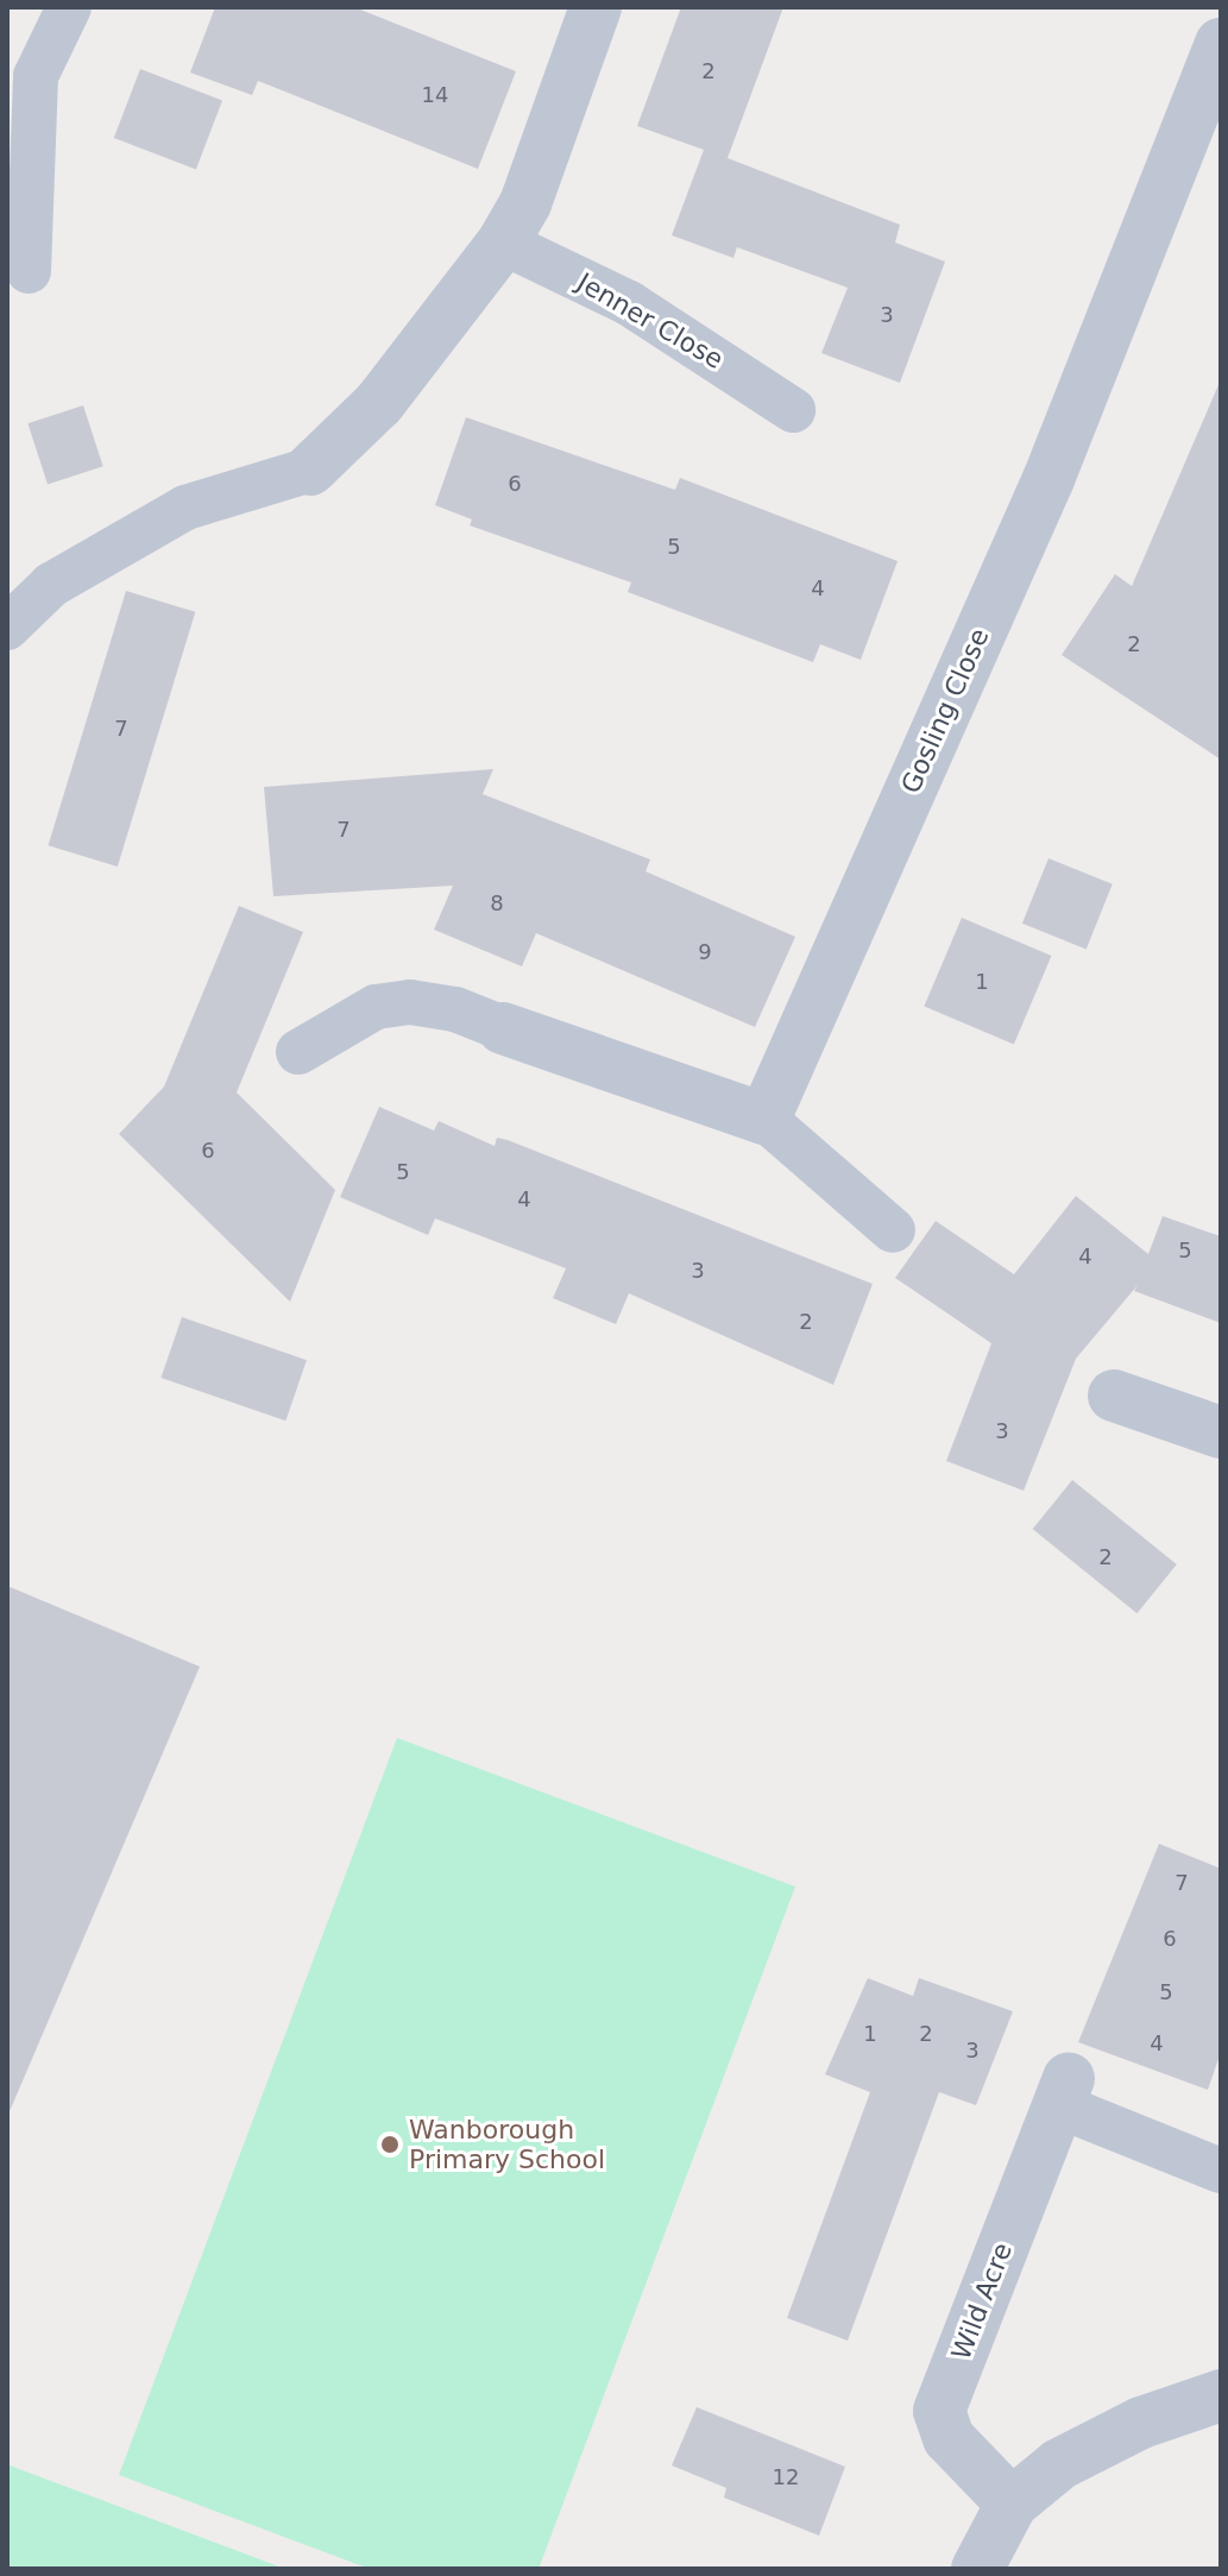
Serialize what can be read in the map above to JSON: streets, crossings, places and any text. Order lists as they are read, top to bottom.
{
  "streets": {
    "street": ["Gosling Close", "Wild Acre"],
    "lane": ["Jenner Close"]
  },
  "places": ["Wanborough Primary School"],
  "house_numbers": [
    "2",
    "14",
    "3",
    "6",
    "5",
    "4",
    "2",
    "7",
    "7",
    "8",
    "9",
    "1",
    "6",
    "5",
    "4",
    "5",
    "4",
    "3",
    "2",
    "3",
    "2",
    "7",
    "6",
    "5",
    "1",
    "2",
    "4",
    "3",
    "12"
  ]
}
